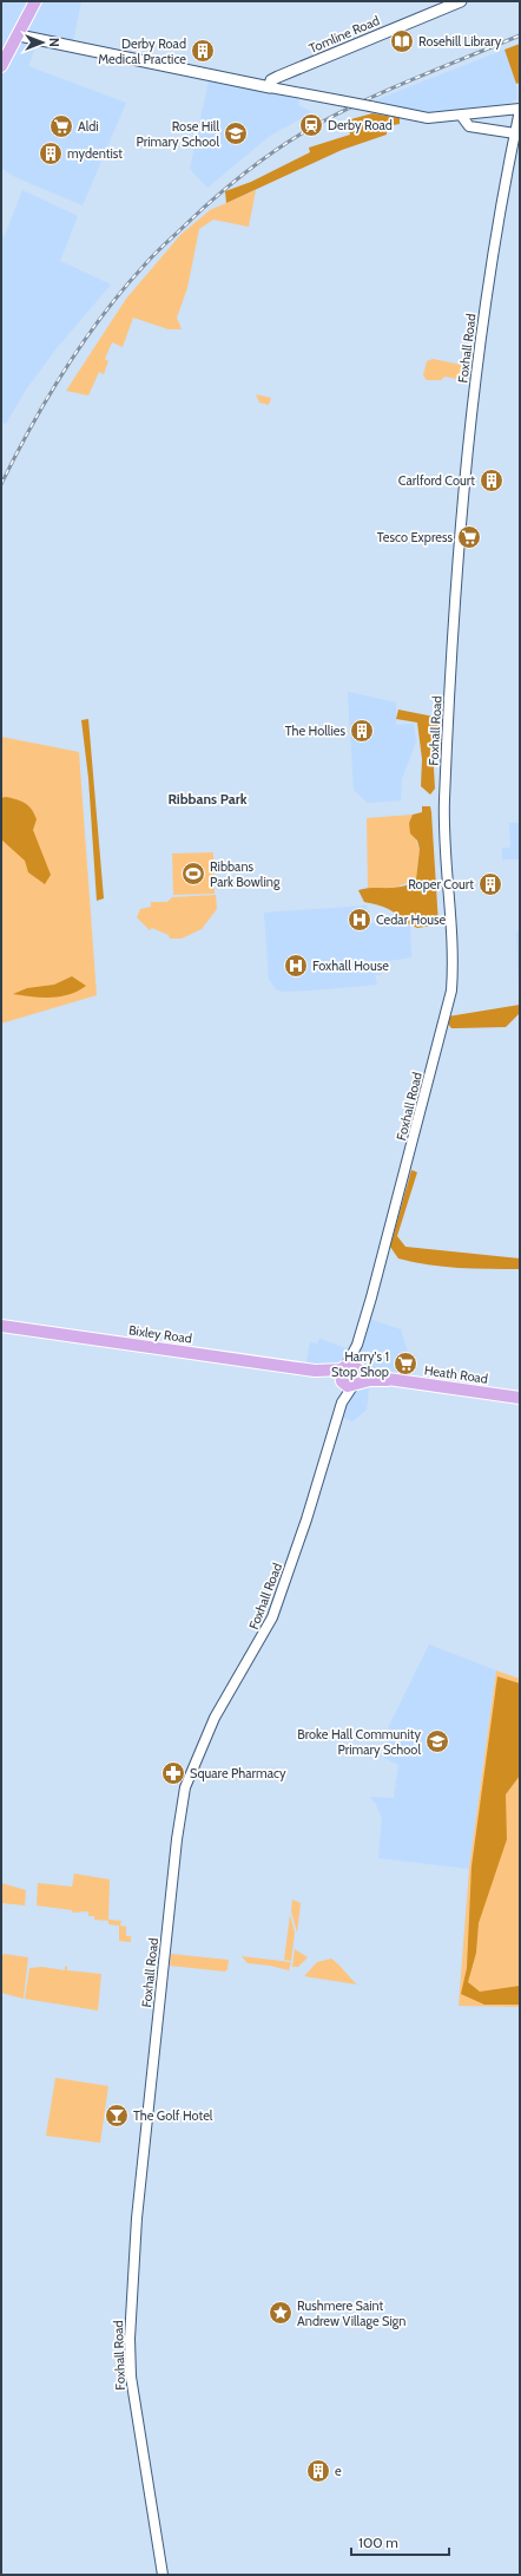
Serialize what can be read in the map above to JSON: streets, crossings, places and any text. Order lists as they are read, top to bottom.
{
  "streets": {
    "main road": ["Tomline Road", "Bixley Road", "Heath Road"],
    "street": ["Foxhall Road"]
  },
  "crossings": [
    ["Foxhall Road", "Bixley Road"],
    ["Foxhall Road", "Heath Road"],
    ["Bixley Road", "Heath Road"]
  ],
  "districts": ["Ribbans Park"],
  "places": {
    "library": ["Rosehill Library"],
    "building": [
      "Derby Road Medical Practice",
      "mydentist",
      "Carlford Court",
      "The Hollies",
      "Roper Court",
      "e"
    ],
    "station": ["Derby Road"],
    "supermarket": ["Aldi", "Tesco Express", "Harry's 1 Stop Shop"],
    "school or university": ["Rose Hill Primary School", "Broke Hall Community Primary School"],
    "sports": ["Ribbans Park Bowling"],
    "hospital": ["Cedar House", "Foxhall House"],
    "pharmacy": ["Square Pharmacy"],
    "bar": ["The Golf Hotel"],
    "place": ["Rushmere Saint Andrew Village Sign"]
  },
  "scale_bar": "100 m",
  "north": "right"
}
